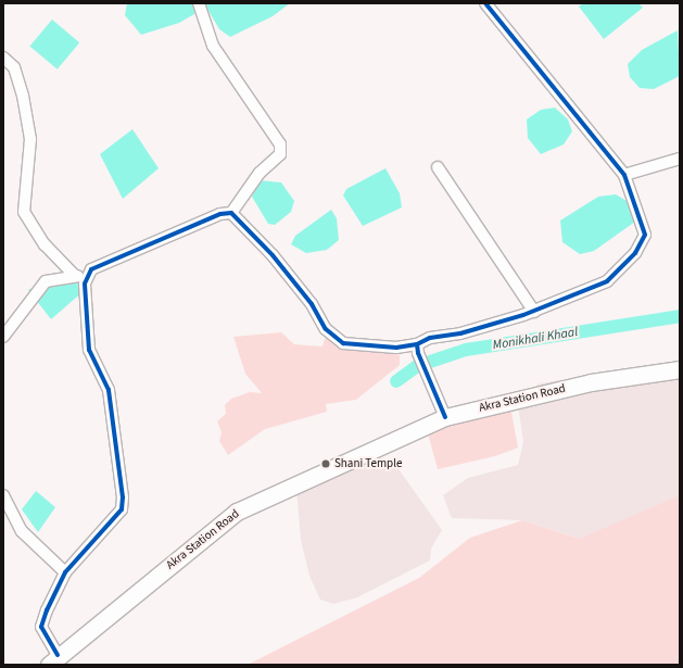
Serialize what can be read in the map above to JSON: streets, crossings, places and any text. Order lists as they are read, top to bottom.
{
  "streets": {
    "main road": ["Akra Station Road"]
  },
  "water": ["Monikhali Khaal"],
  "places": ["Shani Temple"]
}
